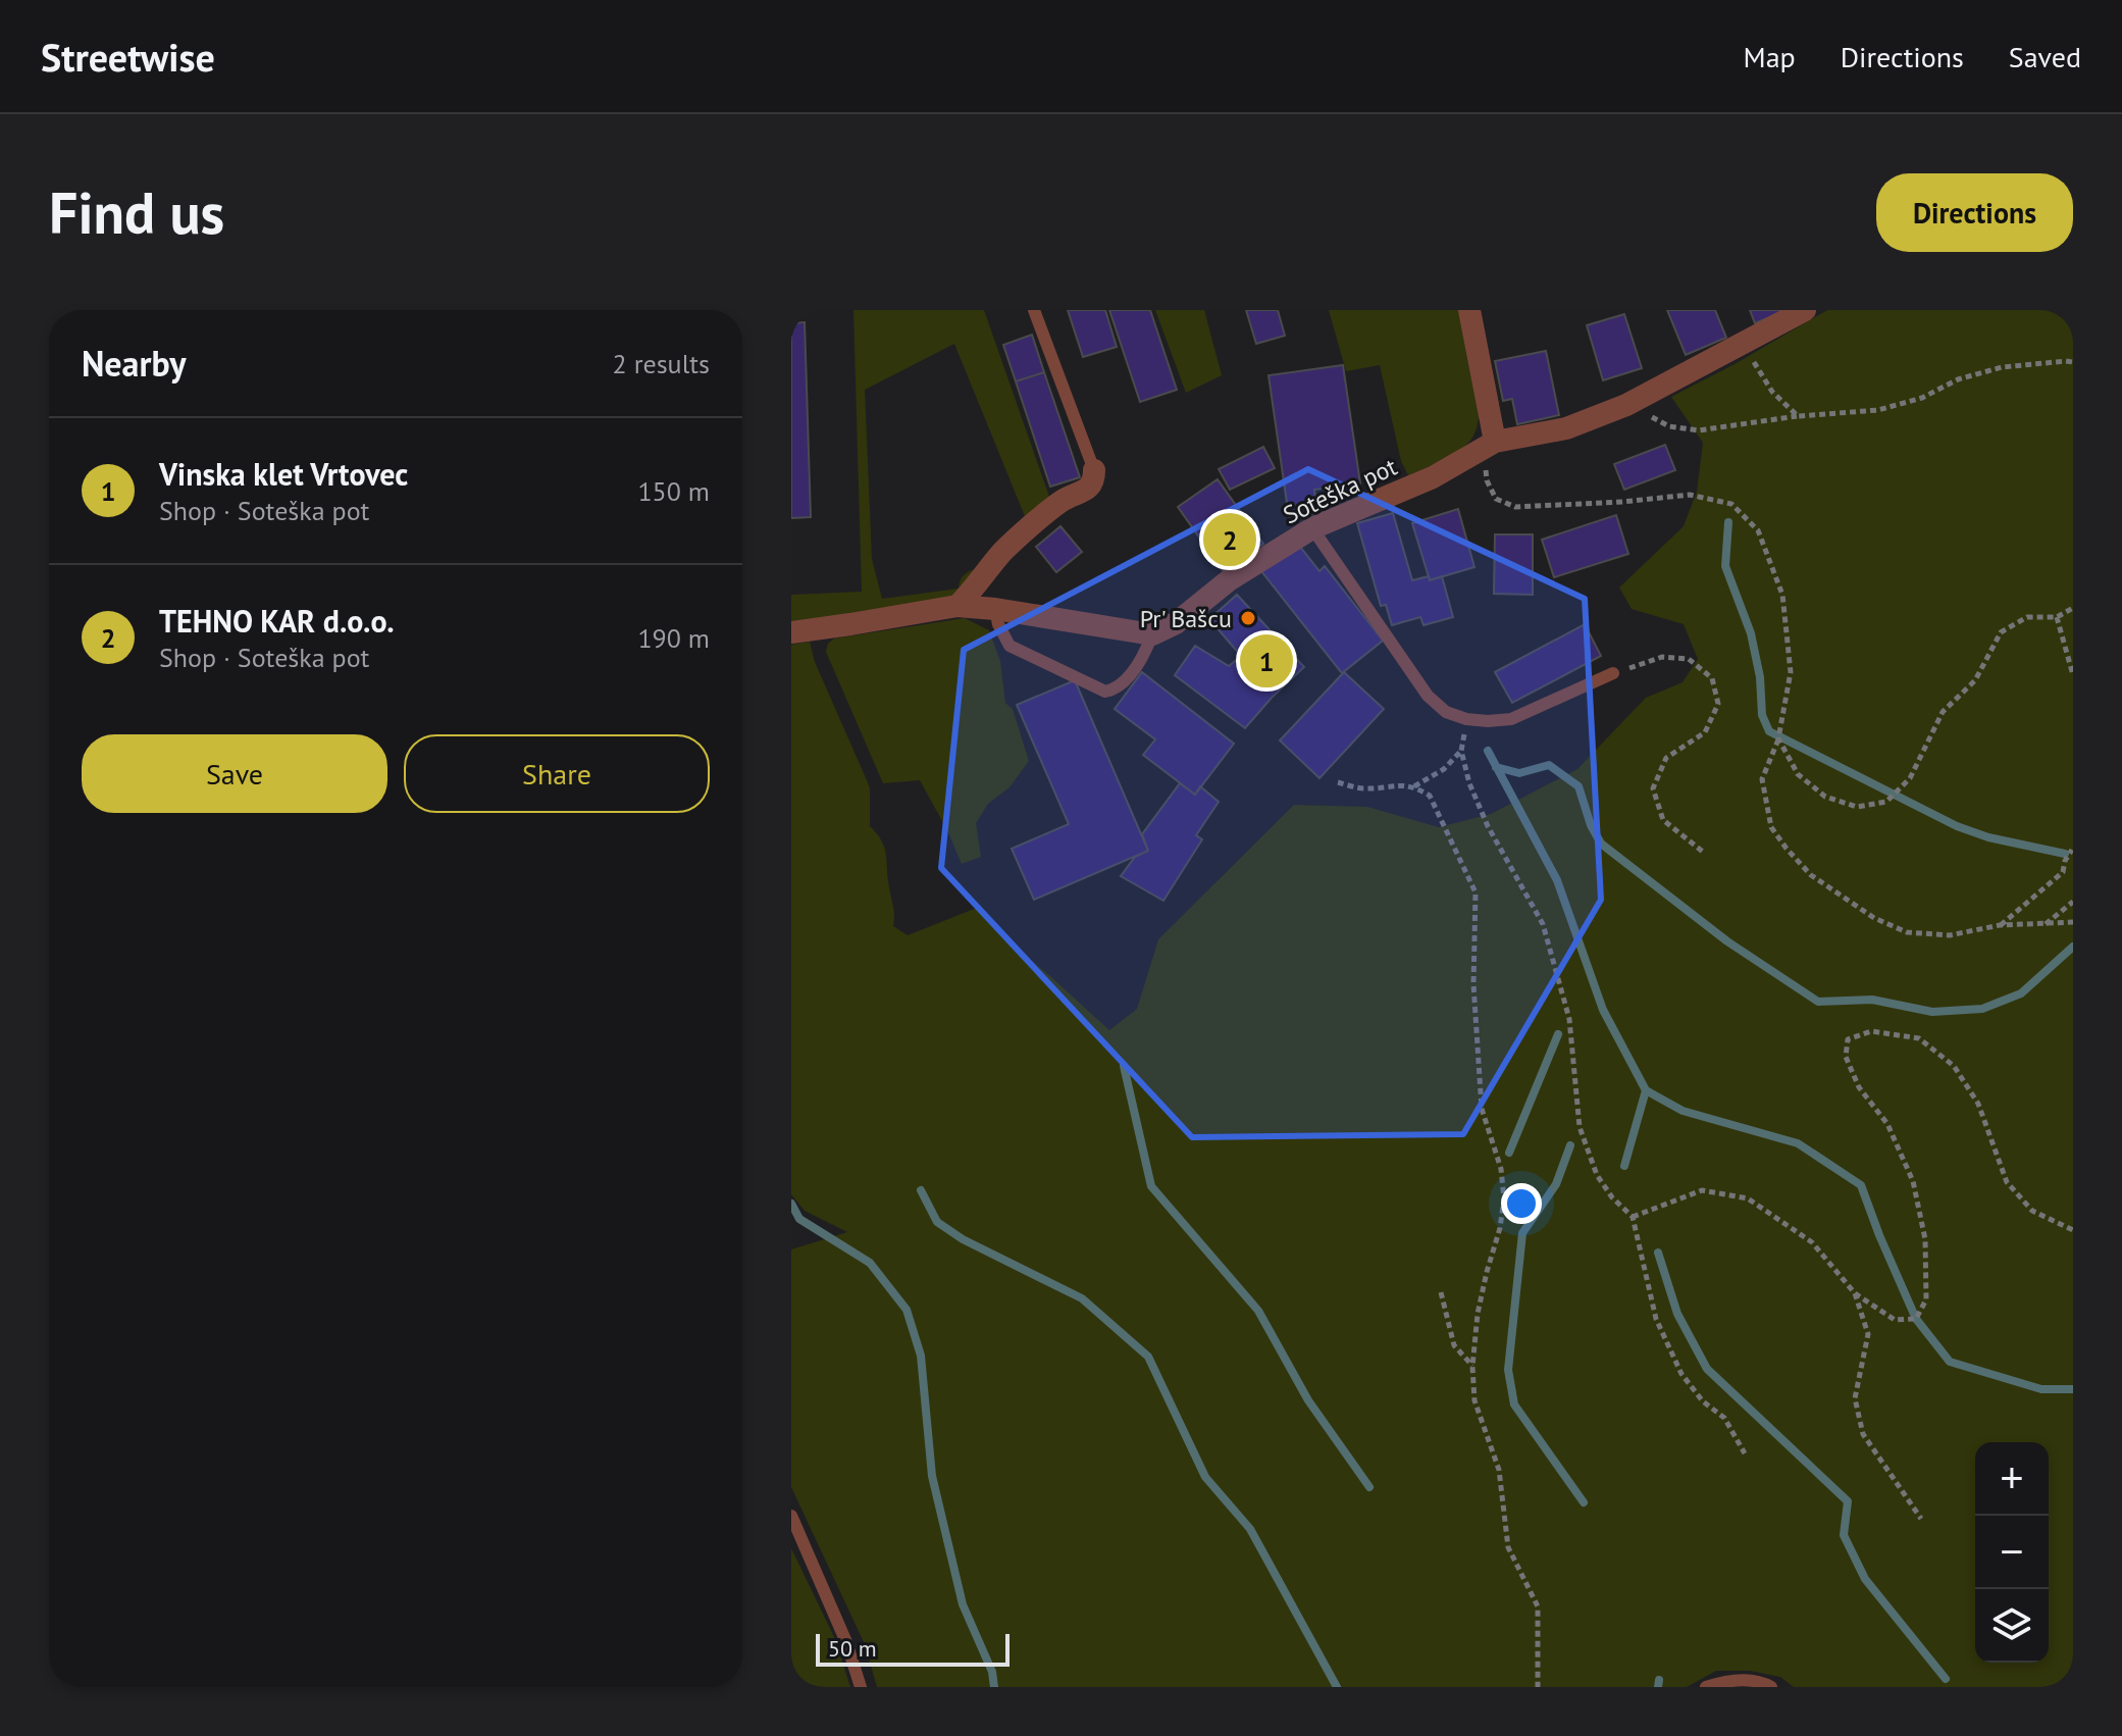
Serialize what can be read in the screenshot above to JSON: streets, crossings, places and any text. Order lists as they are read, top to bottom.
{
  "streets": {
    "street": ["Soteška pot"]
  },
  "places": ["Pr' Bašcu"],
  "scale_bar": "50 m",
  "page": {
    "header": "Streetwise",
    "nav": ["Map", "Directions", "Saved"],
    "buttons": [
      "Directions",
      ["Save", "Share"]
    ],
    "title": "Find us",
    "heading": ["Nearby", "2 results"],
    "list": [
      {
        "mark": "1",
        "name": "Vinska klet Vrtovec",
        "note": "Shop · Soteška pot",
        "value": "150 m"
      },
      {
        "mark": "2",
        "name": "TEHNO KAR d.o.o.",
        "note": "Shop · Soteška pot",
        "value": "190 m"
      }
    ],
    "pins": ["2", "1"],
    "map_buttons": ["+", "−"],
    "scale": "50 m"
  }
}
